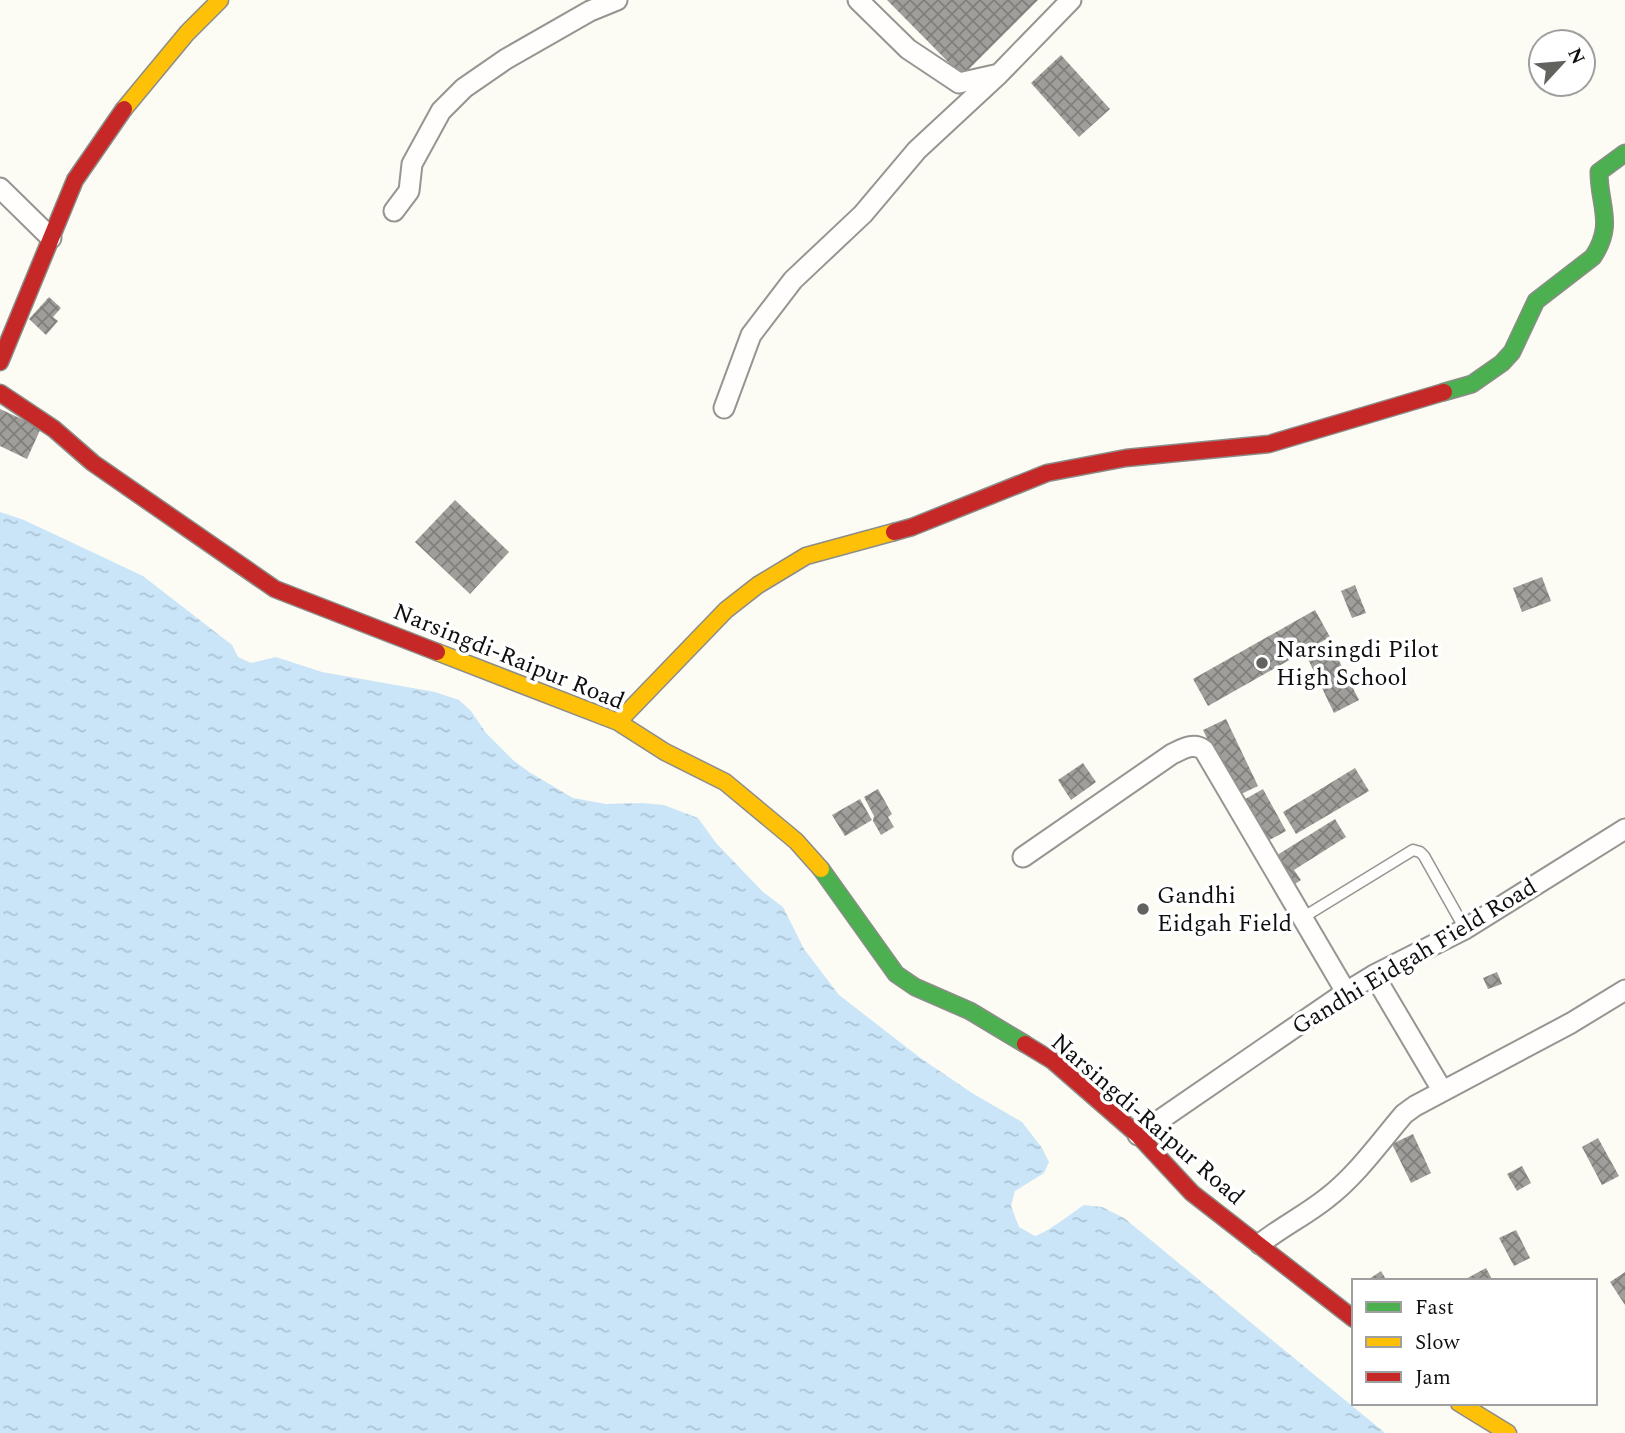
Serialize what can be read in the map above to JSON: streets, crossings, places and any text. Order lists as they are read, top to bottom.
{
  "streets": {
    "street": ["Narsingdi-Raipur Road", "Gandhi Eidgah Field Road"]
  },
  "crossings": [
    ["Narsingdi-Raipur Road", "Gandhi Eidgah Field Road"]
  ],
  "places": ["Narsingdi Pilot High School", "Gandhi Eidgah Field"],
  "legend": ["Fast", "Slow", "Jam"],
  "north": "top right"
}
